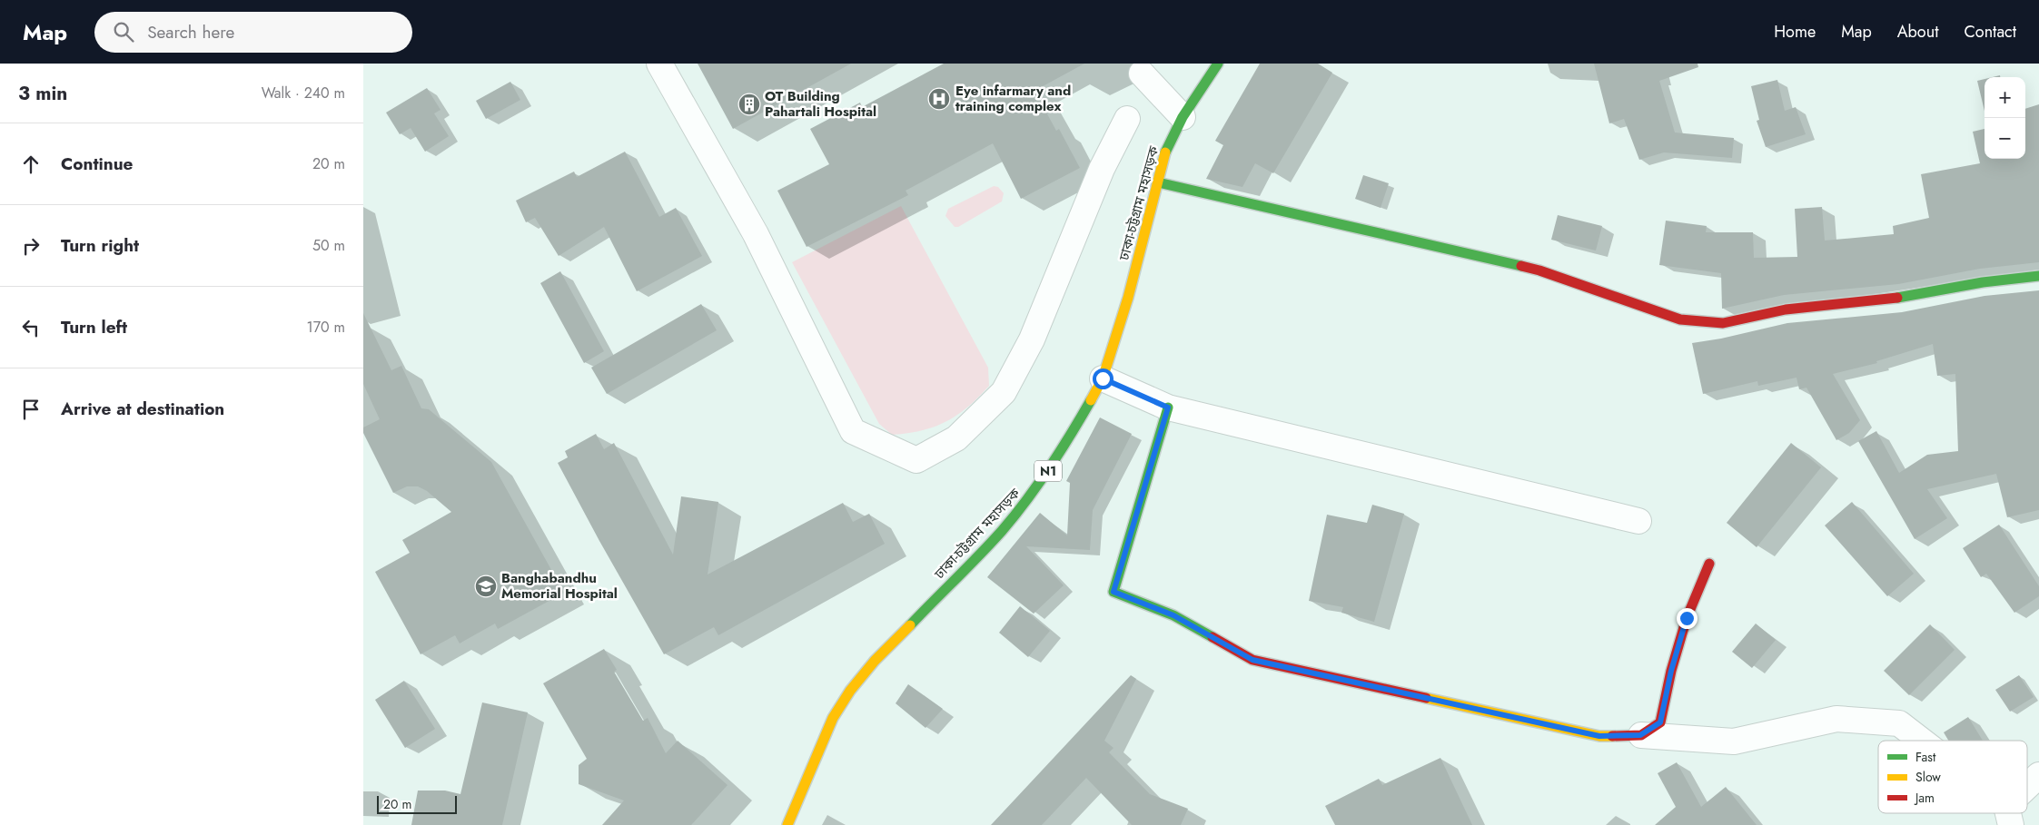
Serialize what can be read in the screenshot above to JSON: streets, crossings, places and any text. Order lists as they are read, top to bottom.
{
  "streets": {
    "main road": ["ঢাকা-চট্টগ্রাম মহাসড়ক", "N1"]
  },
  "places": {
    "hospital": ["Eye infarmary and training complex"],
    "building": ["OT Building Pahartali Hospital"],
    "school or university": ["Banghabandhu Memorial Hospital"]
  },
  "legend": ["Fast", "Slow", "Jam"],
  "scale_bar": "20 m",
  "page": {
    "header": "Map",
    "search": "Search here",
    "nav": [
      "Home",
      "Map",
      "About",
      "Contact"
    ],
    "heading": ["3 min", "Walk · 240 m"],
    "map_buttons": ["+", "−"],
    "list": [
      ["Continue", "20 m"],
      ["Turn right", "50 m"],
      ["Turn left", "170 m"],
      "Arrive at destination"
    ],
    "scale": "20 m"
  }
}
